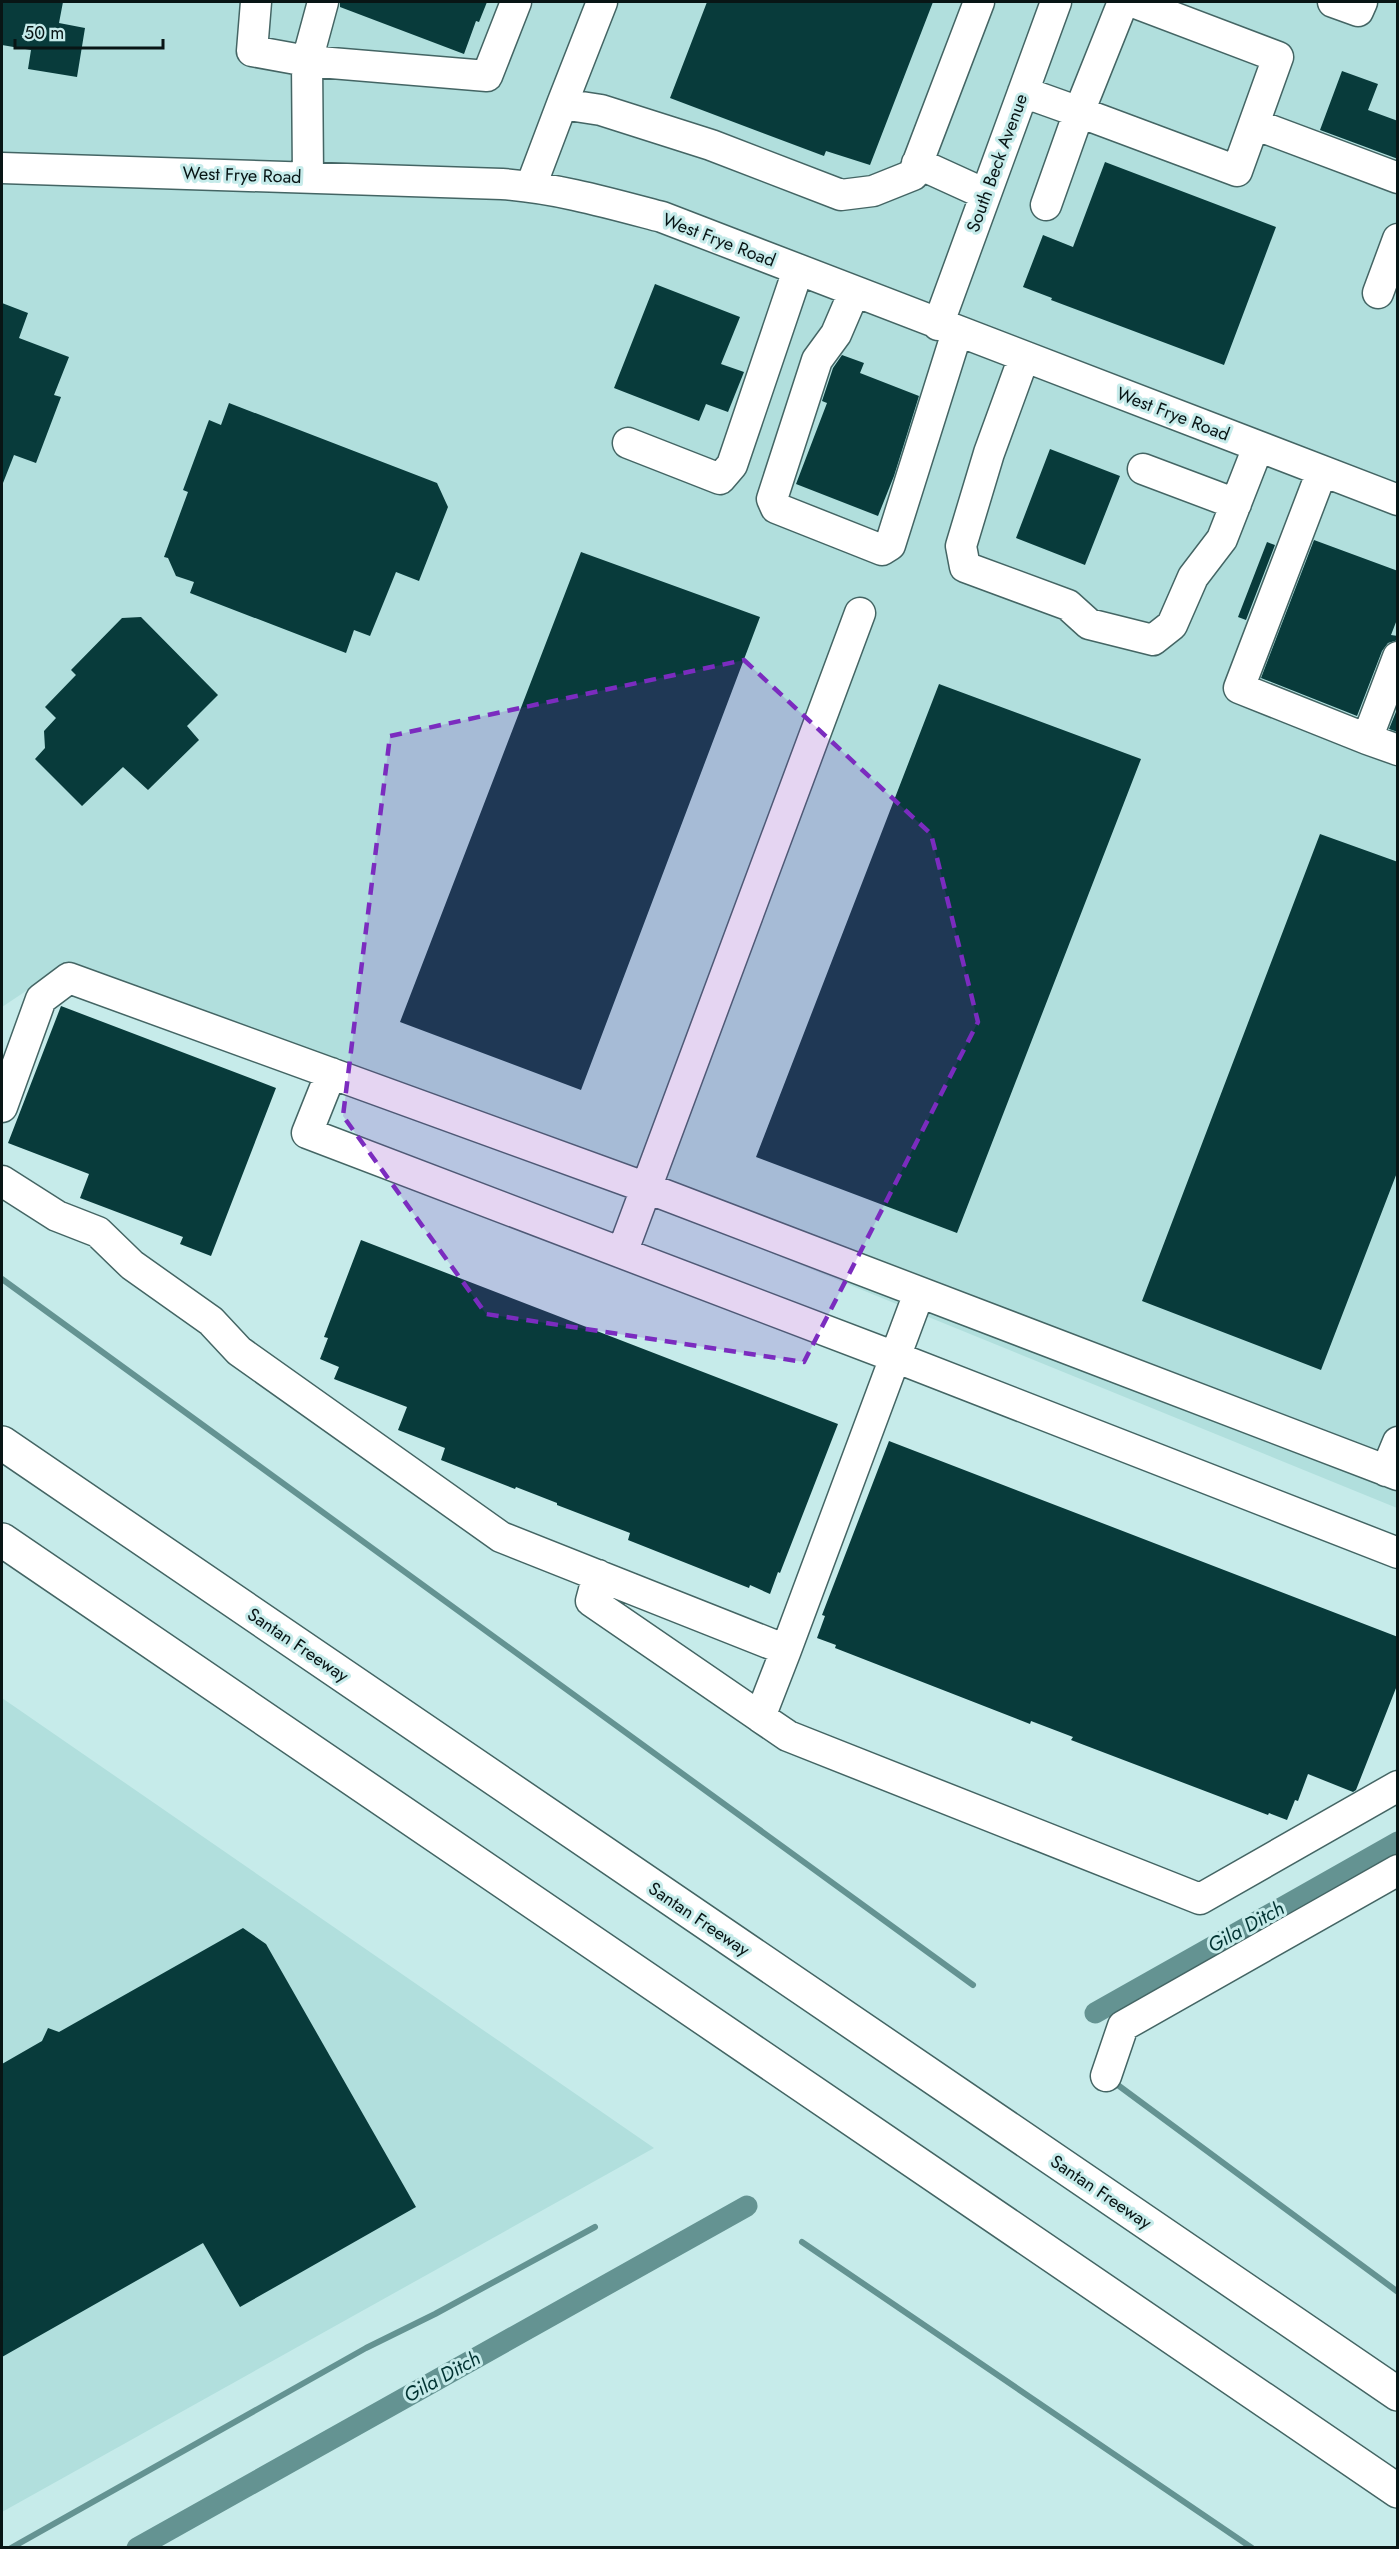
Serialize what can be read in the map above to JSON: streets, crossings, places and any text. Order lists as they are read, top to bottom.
{
  "streets": {
    "highway": ["Santan Freeway"],
    "street": ["South Beck Avenue", "West Frye Road"]
  },
  "crossings": [
    ["South Beck Avenue", "West Frye Road"]
  ],
  "water": ["Gila Ditch"],
  "scale_bar": "50 m"
}
